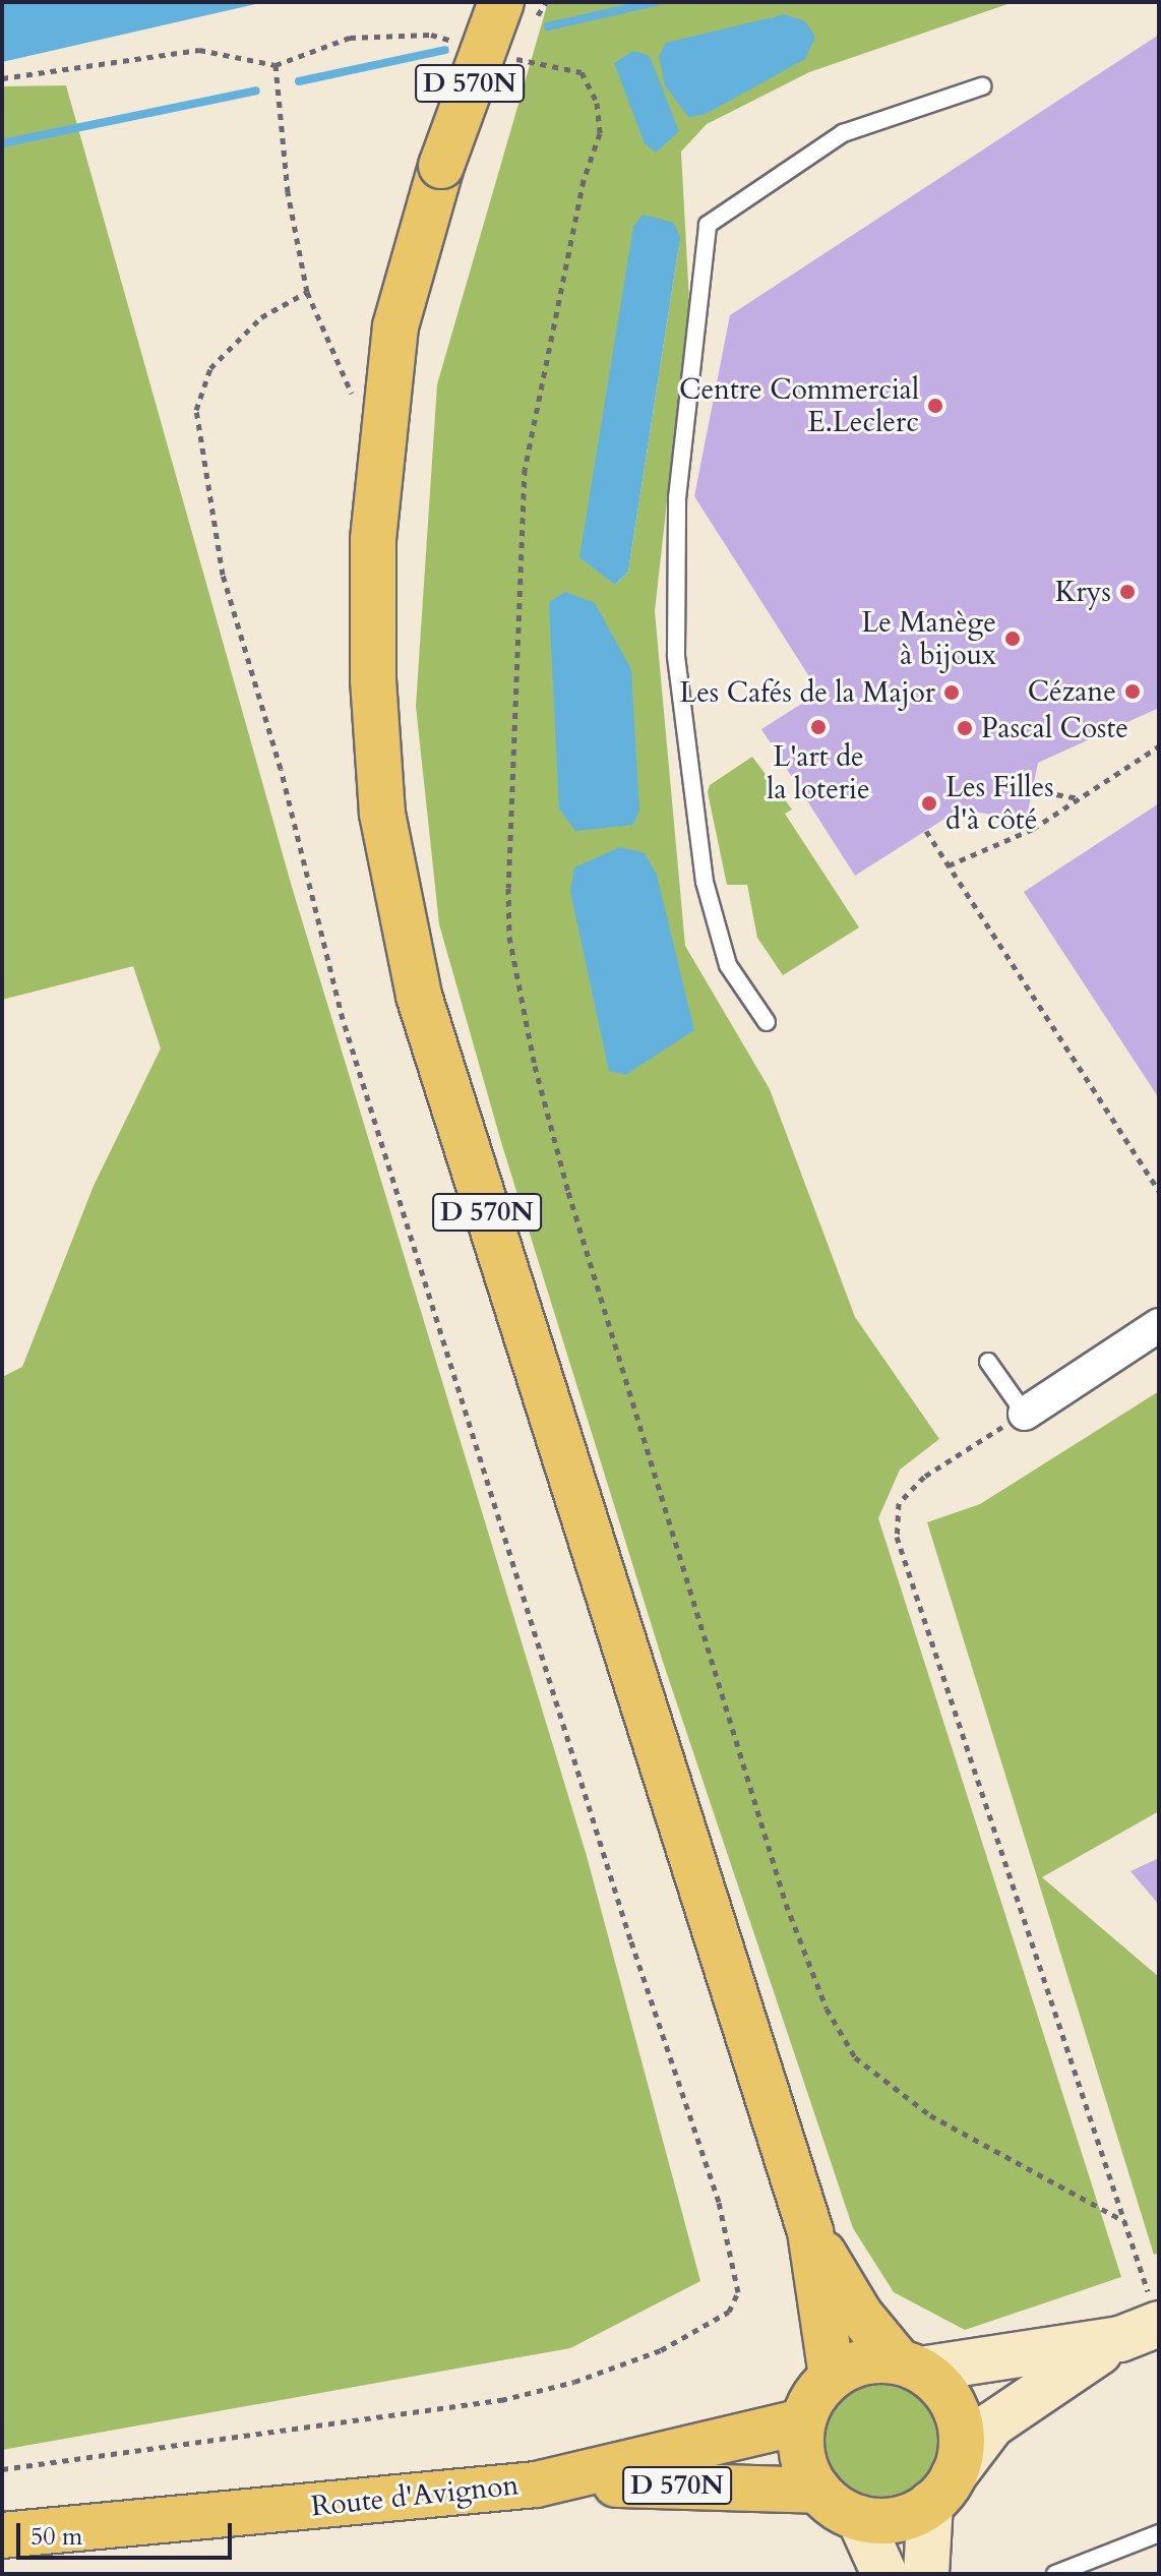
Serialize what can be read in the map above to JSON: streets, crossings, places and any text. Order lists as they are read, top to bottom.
{
  "streets": {
    "main road": ["D 570N", "Route d'Avignon"]
  },
  "crossings": [
    ["D 570N", "Route d'Avignon"]
  ],
  "places": [
    "Centre Commercial E.Leclerc",
    "Krys",
    "Le Manège à bijoux",
    "Cézane",
    "Les Cafés de la Major",
    "L'art de la loterie",
    "Pascal Coste",
    "Les Filles d'à côté"
  ],
  "scale_bar": "50 m"
}
